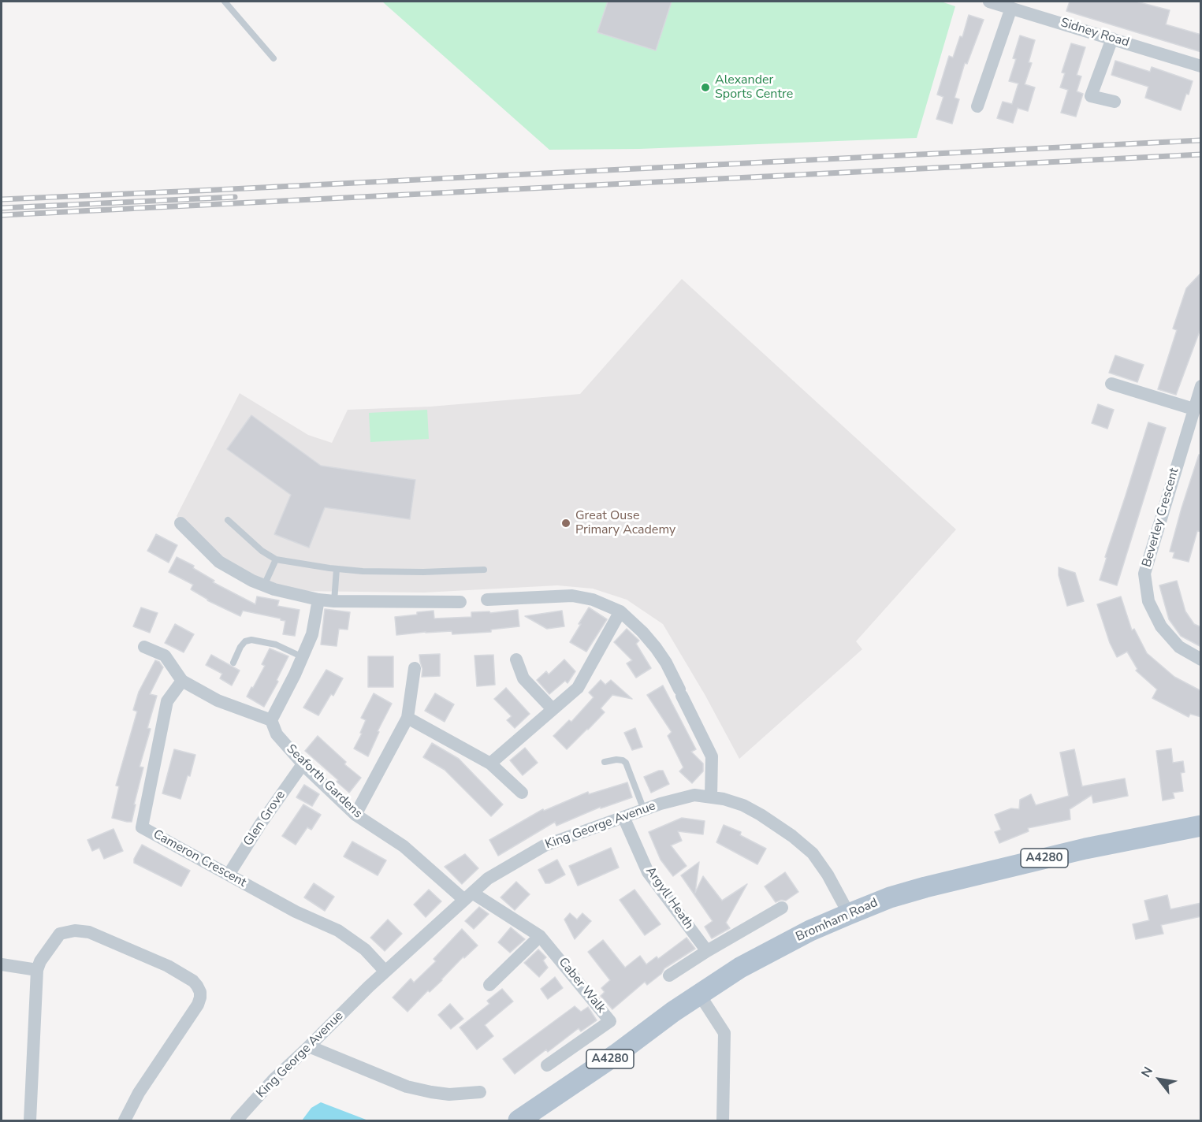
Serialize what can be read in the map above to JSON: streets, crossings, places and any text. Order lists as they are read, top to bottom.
{
  "streets": {
    "main road": ["A4280", "Bromham Road"],
    "street": [
      "Sidney Road",
      "Beverley Crescent",
      "Seaforth Gardens",
      "Glen Grove",
      "King George Avenue",
      "Cameron Crescent",
      "Argyll Heath",
      "Caber Walk"
    ]
  },
  "crossings": [
    ["Seaforth Gardens", "Glen Grove"],
    ["Seaforth Gardens", "King George Avenue"],
    ["Seaforth Gardens", "Caber Walk"],
    ["Glen Grove", "Cameron Crescent"],
    ["King George Avenue", "Cameron Crescent"],
    ["King George Avenue", "Argyll Heath"],
    ["King George Avenue", "Bromham Road"],
    ["King George Avenue", "Caber Walk"]
  ],
  "places": ["Alexander Sports Centre", "Great Ouse Primary Academy"],
  "north": "top left"
}
